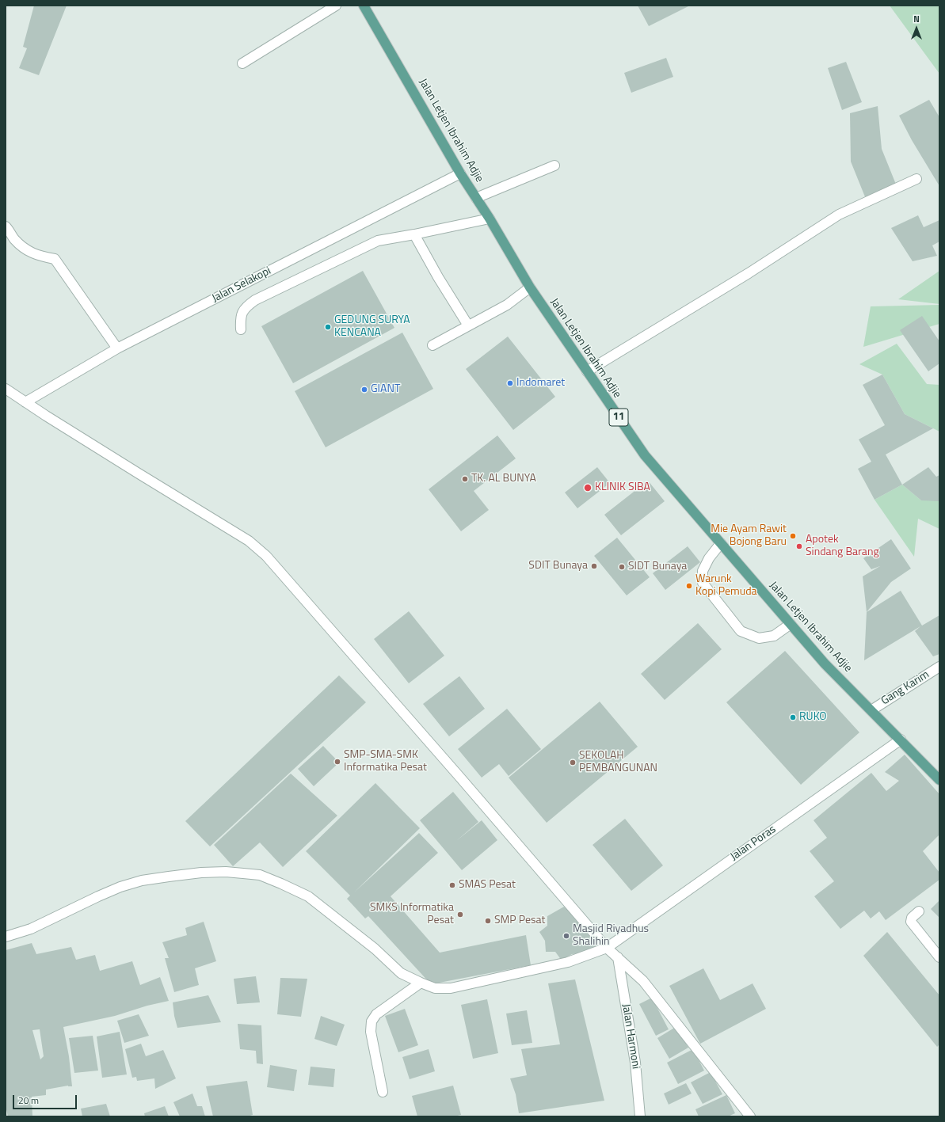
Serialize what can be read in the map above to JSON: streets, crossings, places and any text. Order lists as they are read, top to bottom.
{
  "streets": {
    "main road": ["Jalan Letjen Ibrahim Adjie", "11"],
    "street": [
      "Jalan Selakopi",
      "Gang Karim",
      "Jalan Poras",
      "Jalan Harmoni"
    ]
  },
  "crossings": [
    ["Jalan Letjen Ibrahim Adjie", "Jalan Selakopi"],
    ["Jalan Letjen Ibrahim Adjie", "Gang Karim"],
    ["Jalan Letjen Ibrahim Adjie", "Jalan Poras"]
  ],
  "places": [
    "GEDUNG SURYA KENCANA",
    "Indomaret",
    "GIANT",
    "TK. AL BUNYA",
    "KLINIK SIBA",
    "Mie Ayam Rawit Bojong Baru",
    "Apotek Sindang Barang",
    "SDIT Bunaya",
    "SIDT Bunaya",
    "Warunk Kopi Pemuda",
    "RUKO",
    "SMP-SMA-SMK Informatika Pesat",
    "SEKOLAH PEMBANGUNAN",
    "SMAS Pesat",
    "SMKS Informatika Pesat",
    "SMP Pesat",
    "Masjid Riyadhus Shalihin"
  ],
  "scale_bar": "20 m",
  "north": "top"
}
